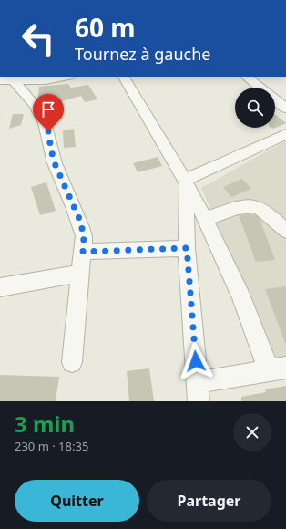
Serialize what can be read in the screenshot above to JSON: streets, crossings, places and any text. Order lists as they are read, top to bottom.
{
  "page": {
    "turn": ["60 m", "Tournez à gauche"],
    "heading": ["3 min", "230 m · 18:35"],
    "buttons": ["Quitter", "Partager"]
  }
}
